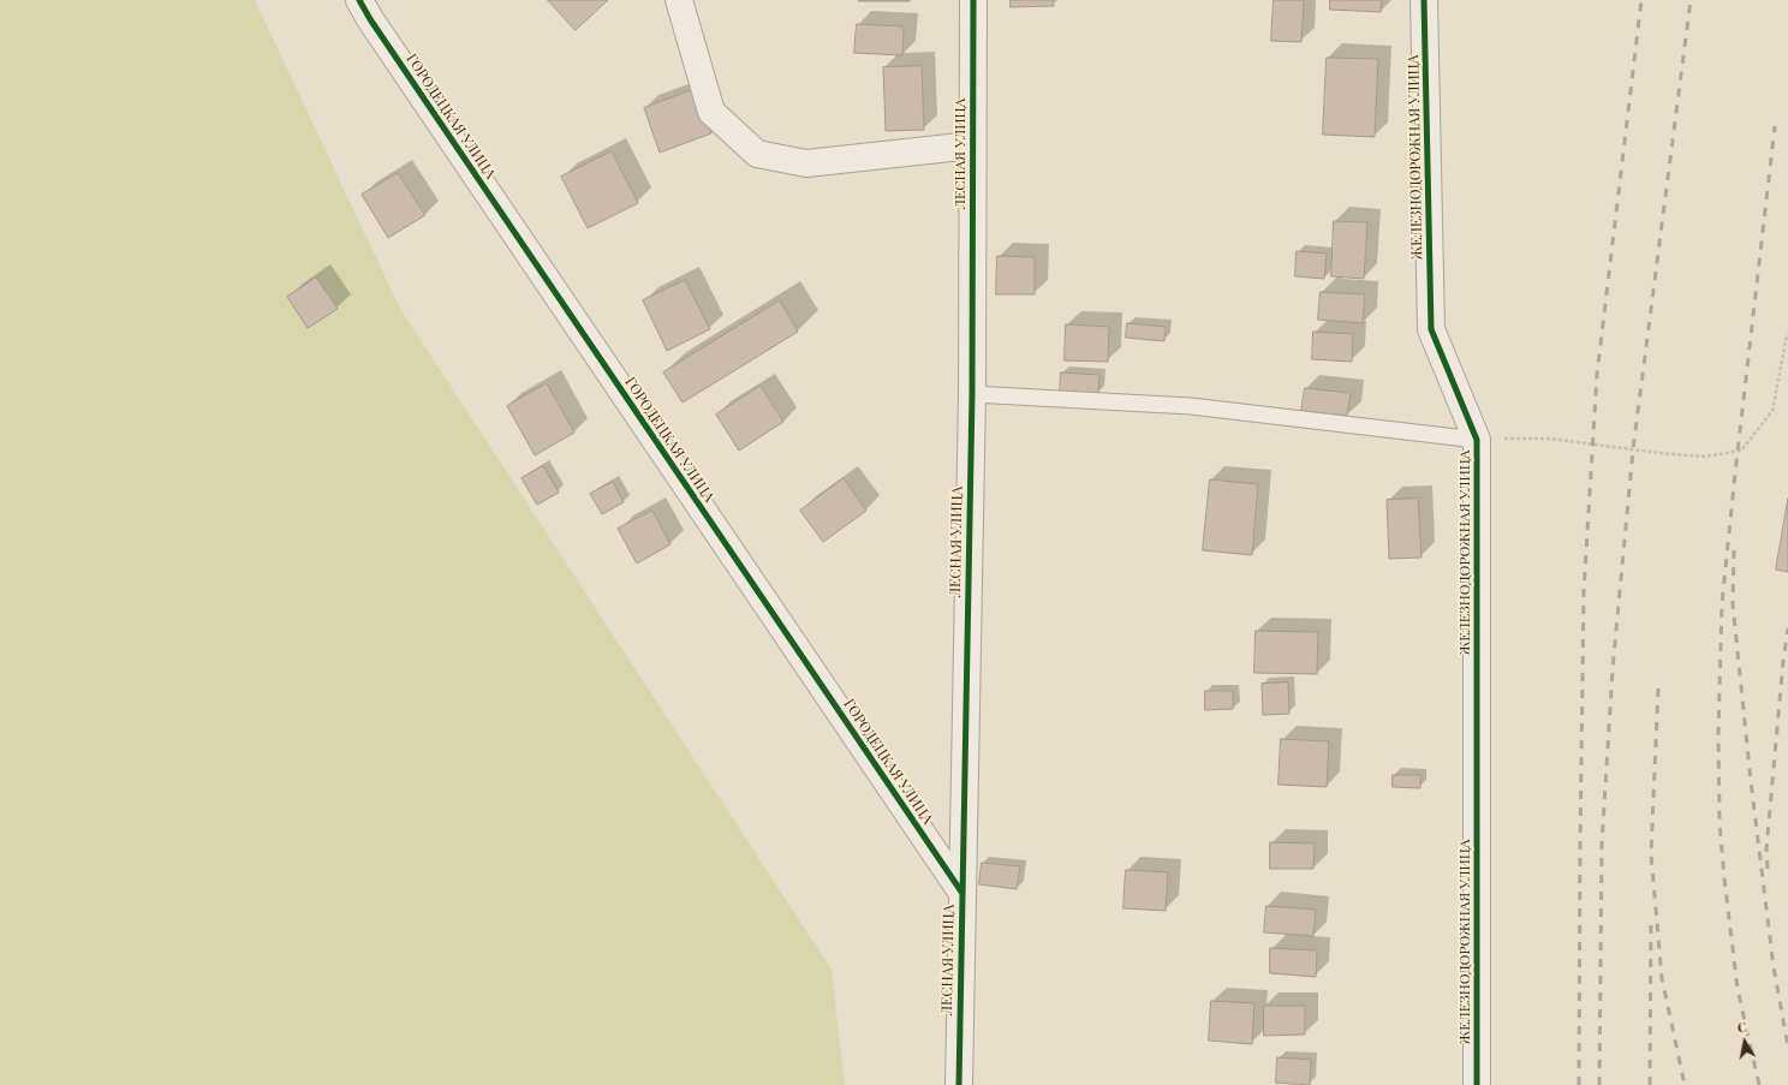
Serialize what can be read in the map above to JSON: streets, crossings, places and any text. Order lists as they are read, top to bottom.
{
  "streets": {
    "street": ["ГОРОДЕЦКАЯ УЛИЦА", "ЛЕСНАЯ УЛИЦА", "ЖЕЛЕЗНОДОРОЖНАЯ УЛИЦА"]
  },
  "crossings": [
    ["ГОРОДЕЦКАЯ УЛИЦА", "ЛЕСНАЯ УЛИЦА"]
  ],
  "north": "top"
}
